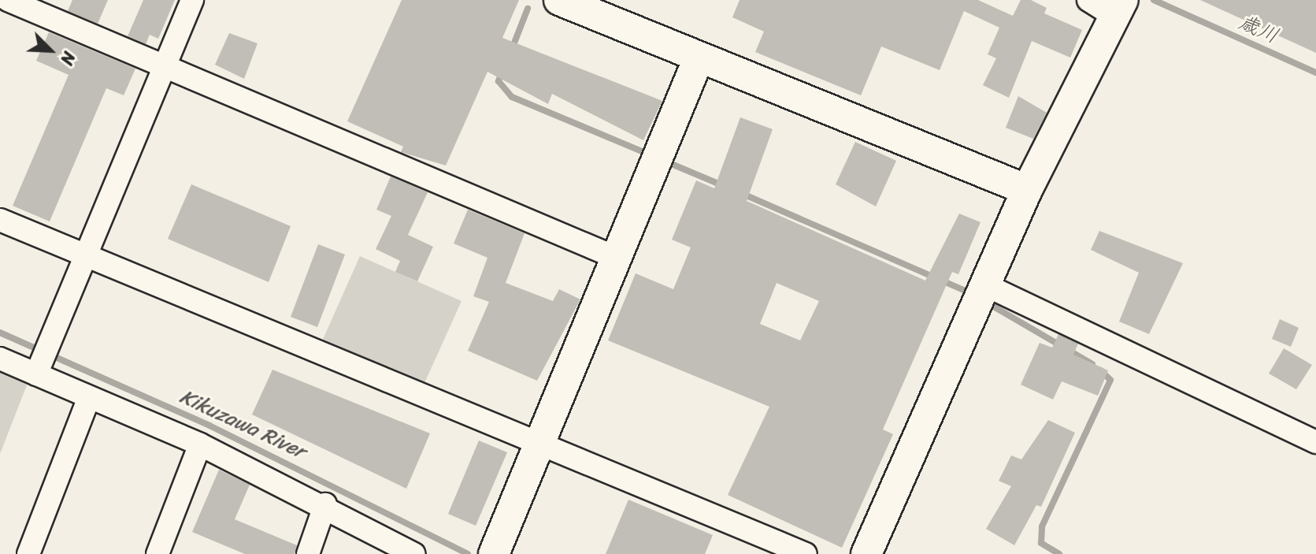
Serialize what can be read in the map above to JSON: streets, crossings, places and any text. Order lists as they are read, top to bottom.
{
  "water": ["歳川", "Kikuzawa River"],
  "north": "bottom right"
}
